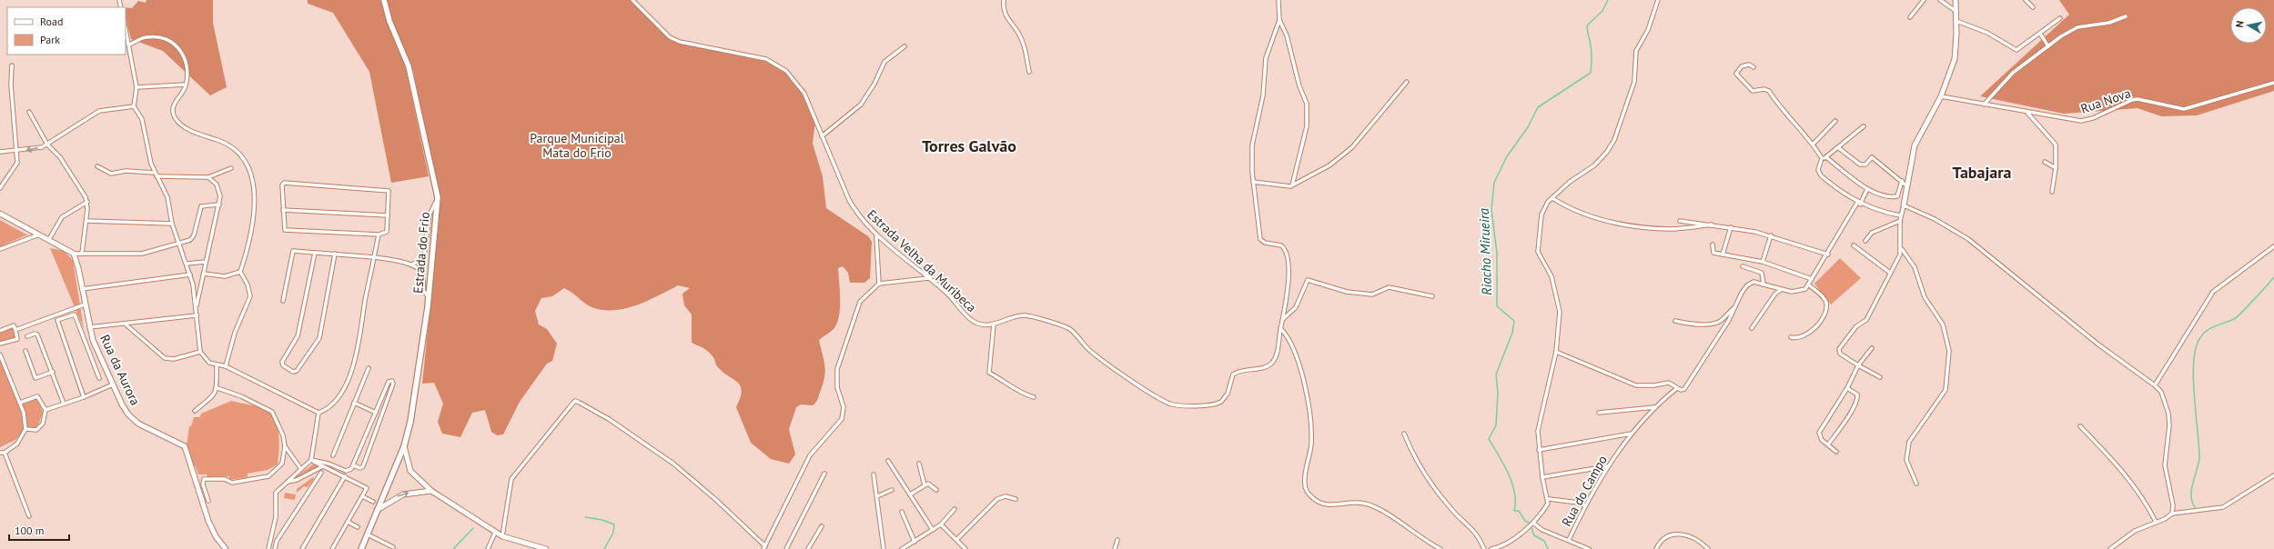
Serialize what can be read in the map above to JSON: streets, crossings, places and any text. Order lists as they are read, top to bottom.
{
  "streets": {
    "main road": ["Estrada do Frio", "Rua da Aurora"],
    "street": ["Rua Nova", "Estrada Velha da Muribeca", "Rua do Campo"]
  },
  "districts": ["Torres Galvão", "Tabajara"],
  "water": ["Riacho Mirueira"],
  "parks": ["Parque Municipal Mata do Frio"],
  "legend": ["Road", "Park"],
  "scale_bar": "100 m",
  "north": "left"
}
